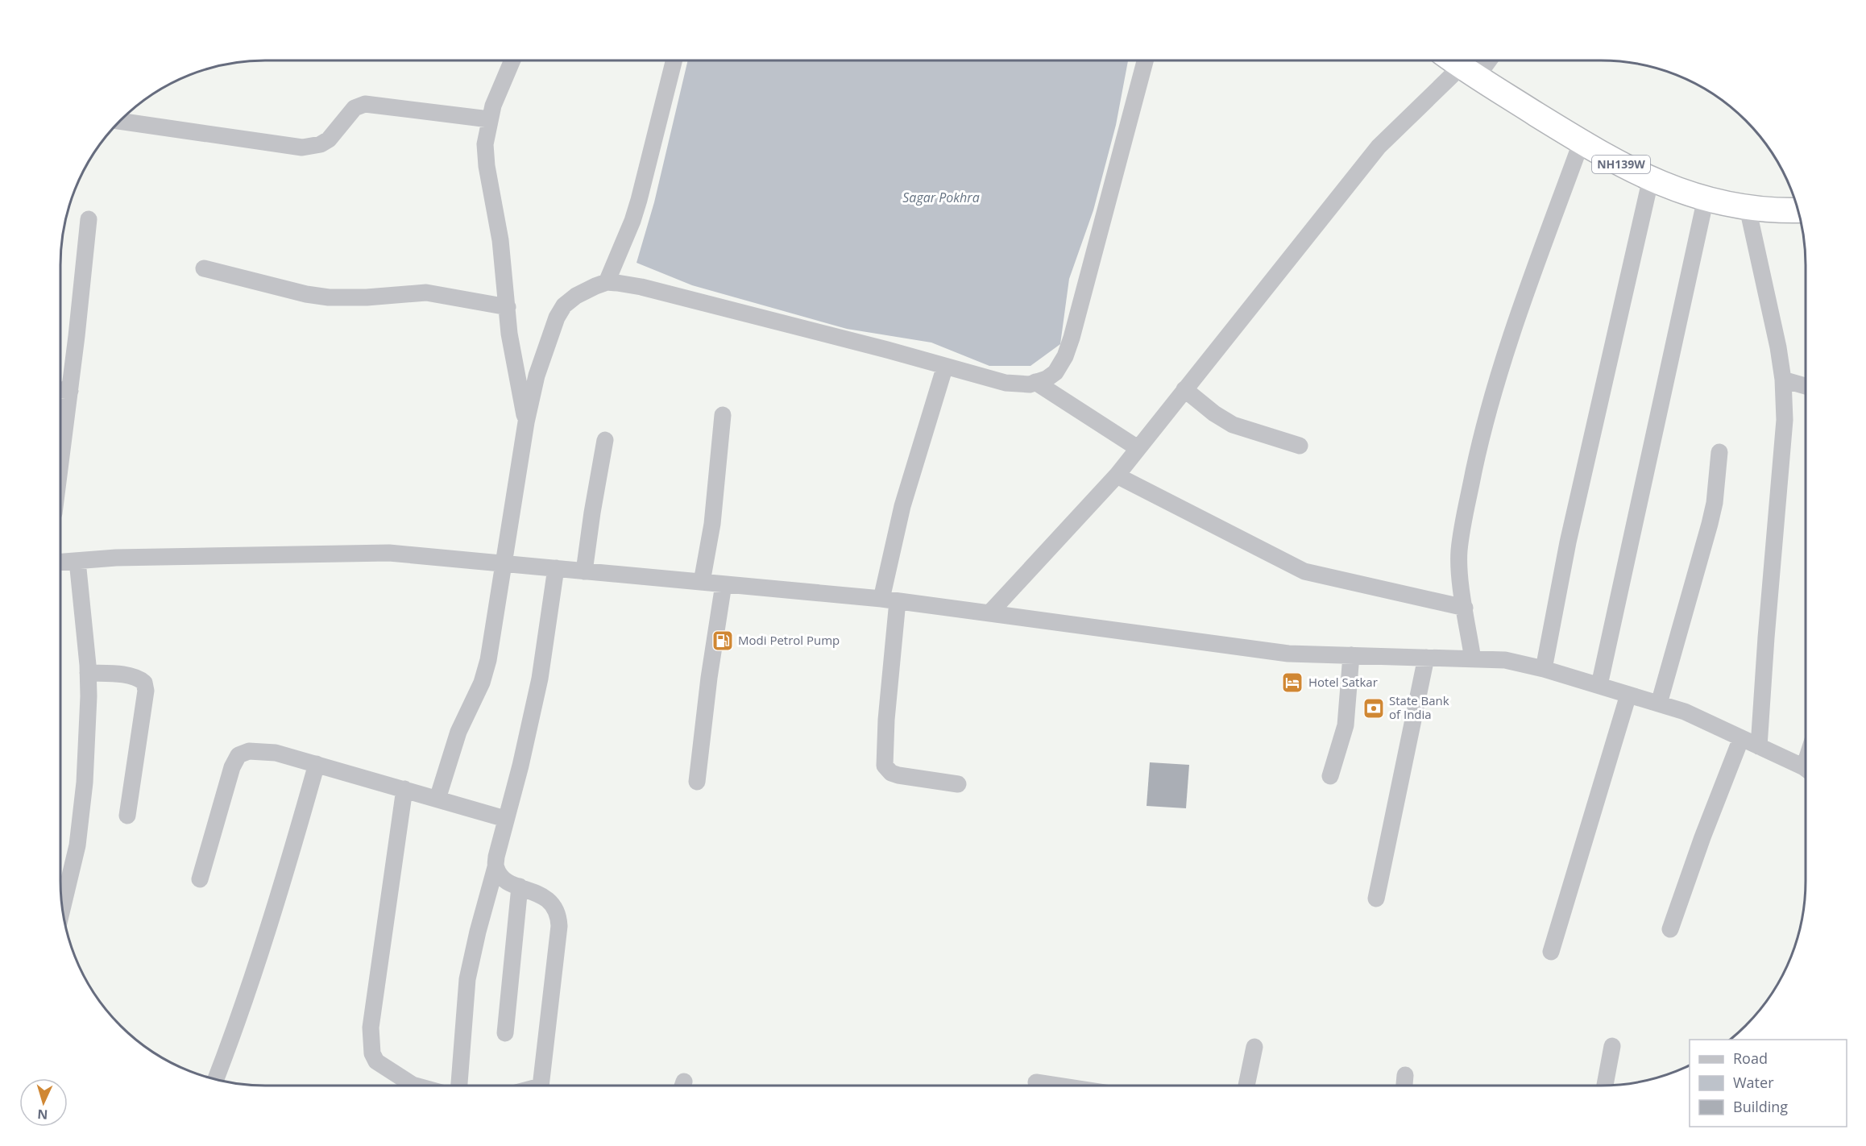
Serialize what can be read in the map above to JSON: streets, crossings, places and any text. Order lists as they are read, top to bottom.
{
  "streets": {
    "highway": ["NH139W"]
  },
  "water": ["Sagar Pokhra"],
  "places": {
    "fuel station": ["Modi Petrol Pump"],
    "hotel": ["Hotel Satkar"],
    "bank": ["State Bank of India"]
  },
  "legend": ["Road", "Water", "Building"],
  "north": "bottom"
}
